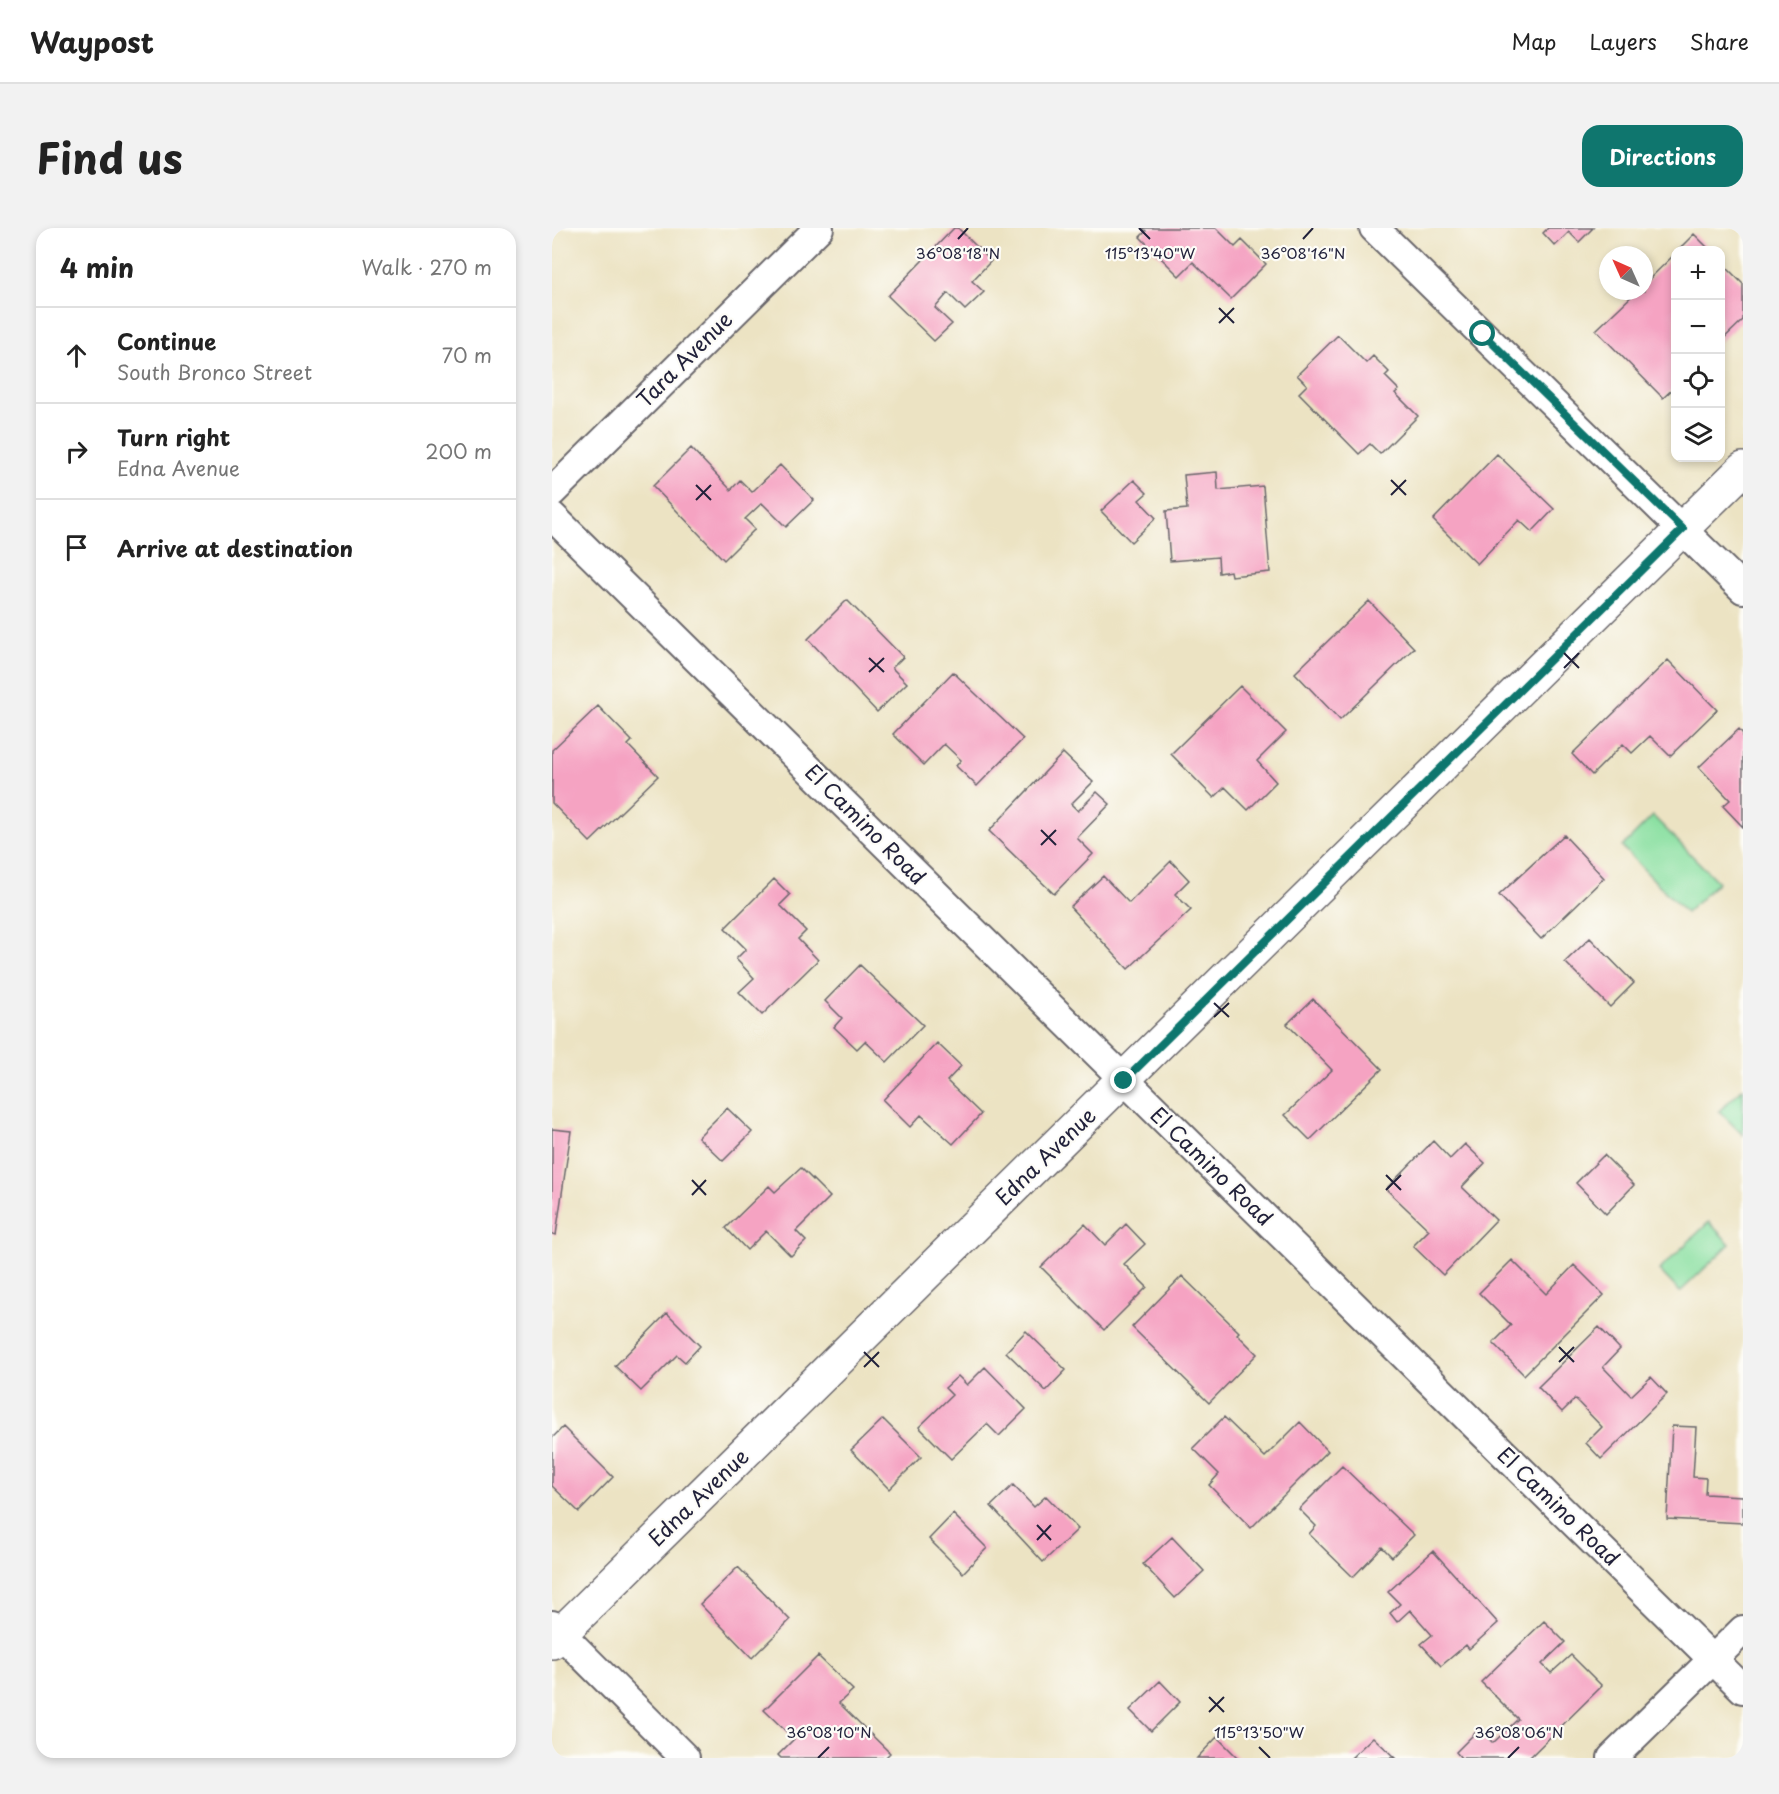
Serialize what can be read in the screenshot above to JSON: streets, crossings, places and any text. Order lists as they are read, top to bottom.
{
  "streets": {
    "street": ["Tara Avenue", "El Camino Road", "Edna Avenue"]
  },
  "crossings": [
    ["El Camino Road", "Edna Avenue"]
  ],
  "north": "top left",
  "page": {
    "header": "Waypost",
    "nav": ["Map", "Layers", "Share"],
    "title": "Find us",
    "buttons": "Directions",
    "heading": ["4 min", "Walk · 270 m"],
    "map_buttons": ["+", "−"],
    "list": [
      ["Continue", "South Bronco Street", "70 m"],
      ["Turn right", "Edna Avenue", "200 m"],
      "Arrive at destination"
    ]
  },
  "coordinates": [
    "115°13'40\"W",
    "36°08'16\"N",
    "36°08'18\"N",
    "36°08'10\"N",
    "36°08'06\"N",
    "115°13'50\"W"
  ]
}
